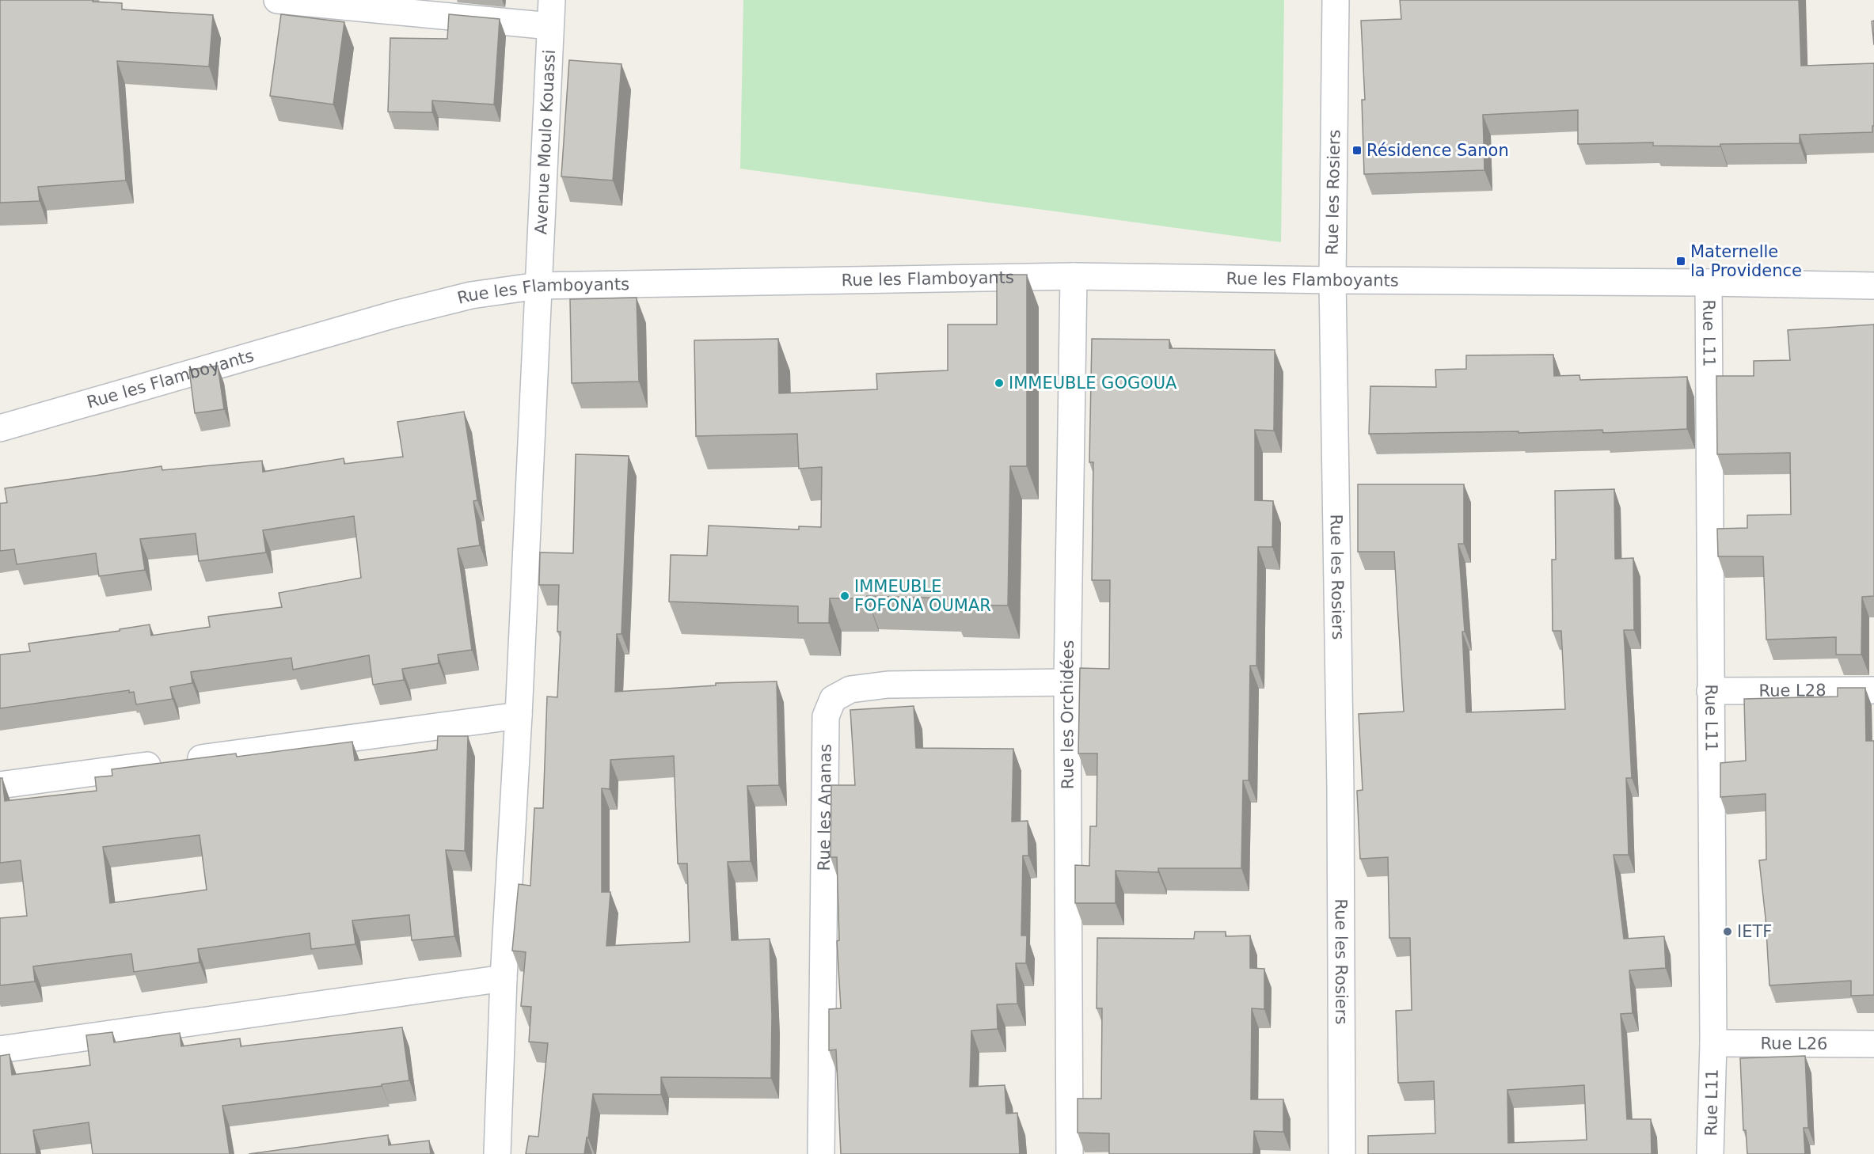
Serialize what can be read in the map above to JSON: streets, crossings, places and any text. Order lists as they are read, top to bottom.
{
  "streets": {
    "street": [
      "Avenue Moulo Kouassi",
      "Rue les Rosiers",
      "Rue les Flamboyants",
      "Rue L11",
      "Rue L28",
      "Rue les Orchidées",
      "Rue les Ananas",
      "Rue L26"
    ]
  },
  "crossings": [
    ["Avenue Moulo Kouassi", "Rue les Flamboyants"],
    ["Rue les Rosiers", "Rue les Flamboyants"],
    ["Rue les Flamboyants", "Rue L11"],
    ["Rue les Flamboyants", "Rue les Orchidées"],
    ["Rue L11", "Rue L28"],
    ["Rue L11", "Rue L26"],
    ["Rue les Orchidées", "Rue les Ananas"]
  ],
  "places": {
    "transit": ["Résidence Sanon", "Maternelle la Providence"],
    "other": ["IMMEUBLE GOGOUA", "IMMEUBLE FOFONA OUMAR", "IETF"]
  }
}
